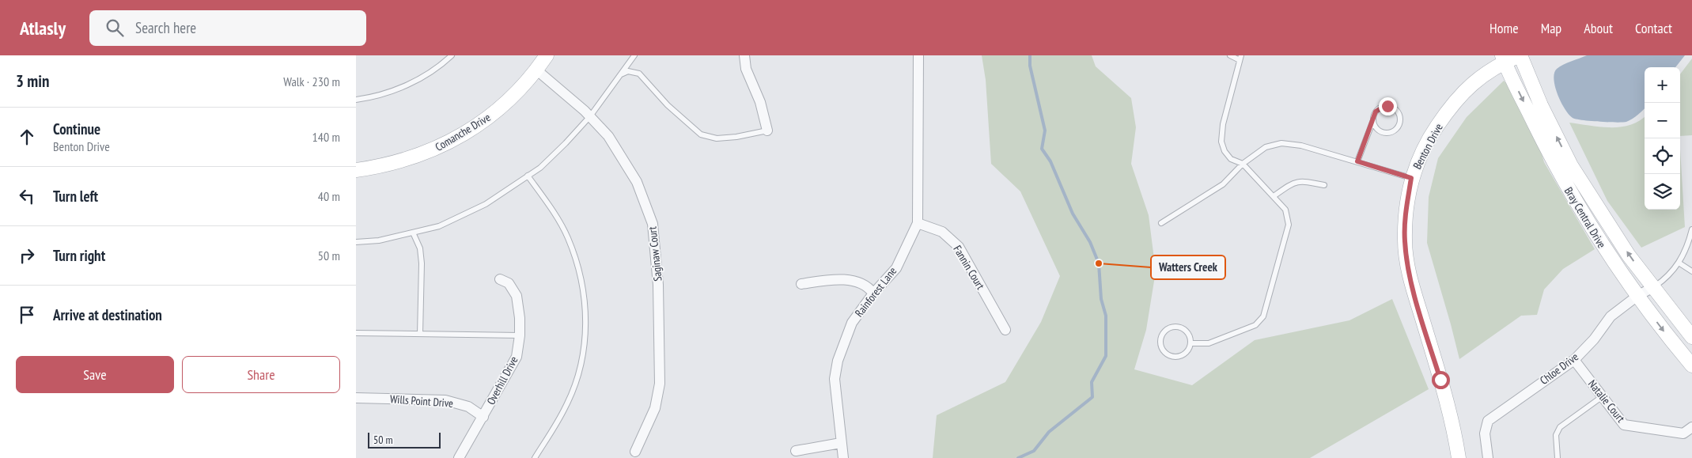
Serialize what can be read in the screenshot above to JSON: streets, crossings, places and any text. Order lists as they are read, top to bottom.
{
  "streets": {
    "street": [
      "Comanche Drive",
      "Benton Drive",
      "Bray Central Drive",
      "Saginaw Court",
      "Fannin Court",
      "Rainforest Lane",
      "Chloe Drive",
      "Overhill Drive",
      "Wills Point Drive",
      "Natalie Court"
    ]
  },
  "crossings": [
    ["Comanche Drive", "Saginaw Court"],
    ["Benton Drive", "Bray Central Drive"],
    ["Bray Central Drive", "Chloe Drive"],
    ["Fannin Court", "Rainforest Lane"],
    ["Chloe Drive", "Natalie Court"],
    ["Overhill Drive", "Wills Point Drive"]
  ],
  "places": ["Watters Creek"],
  "scale_bar": "50 m",
  "page": {
    "header": "Atlasly",
    "search": "Search here",
    "nav": [
      "Home",
      "Map",
      "About",
      "Contact"
    ],
    "heading": ["3 min", "Walk · 230 m"],
    "map_buttons": ["+", "−"],
    "list": [
      ["Continue", "Benton Drive", "140 m"],
      ["Turn left", "40 m"],
      ["Turn right", "50 m"],
      "Arrive at destination"
    ],
    "buttons": ["Save", "Share"],
    "scale": "50 m"
  }
}
